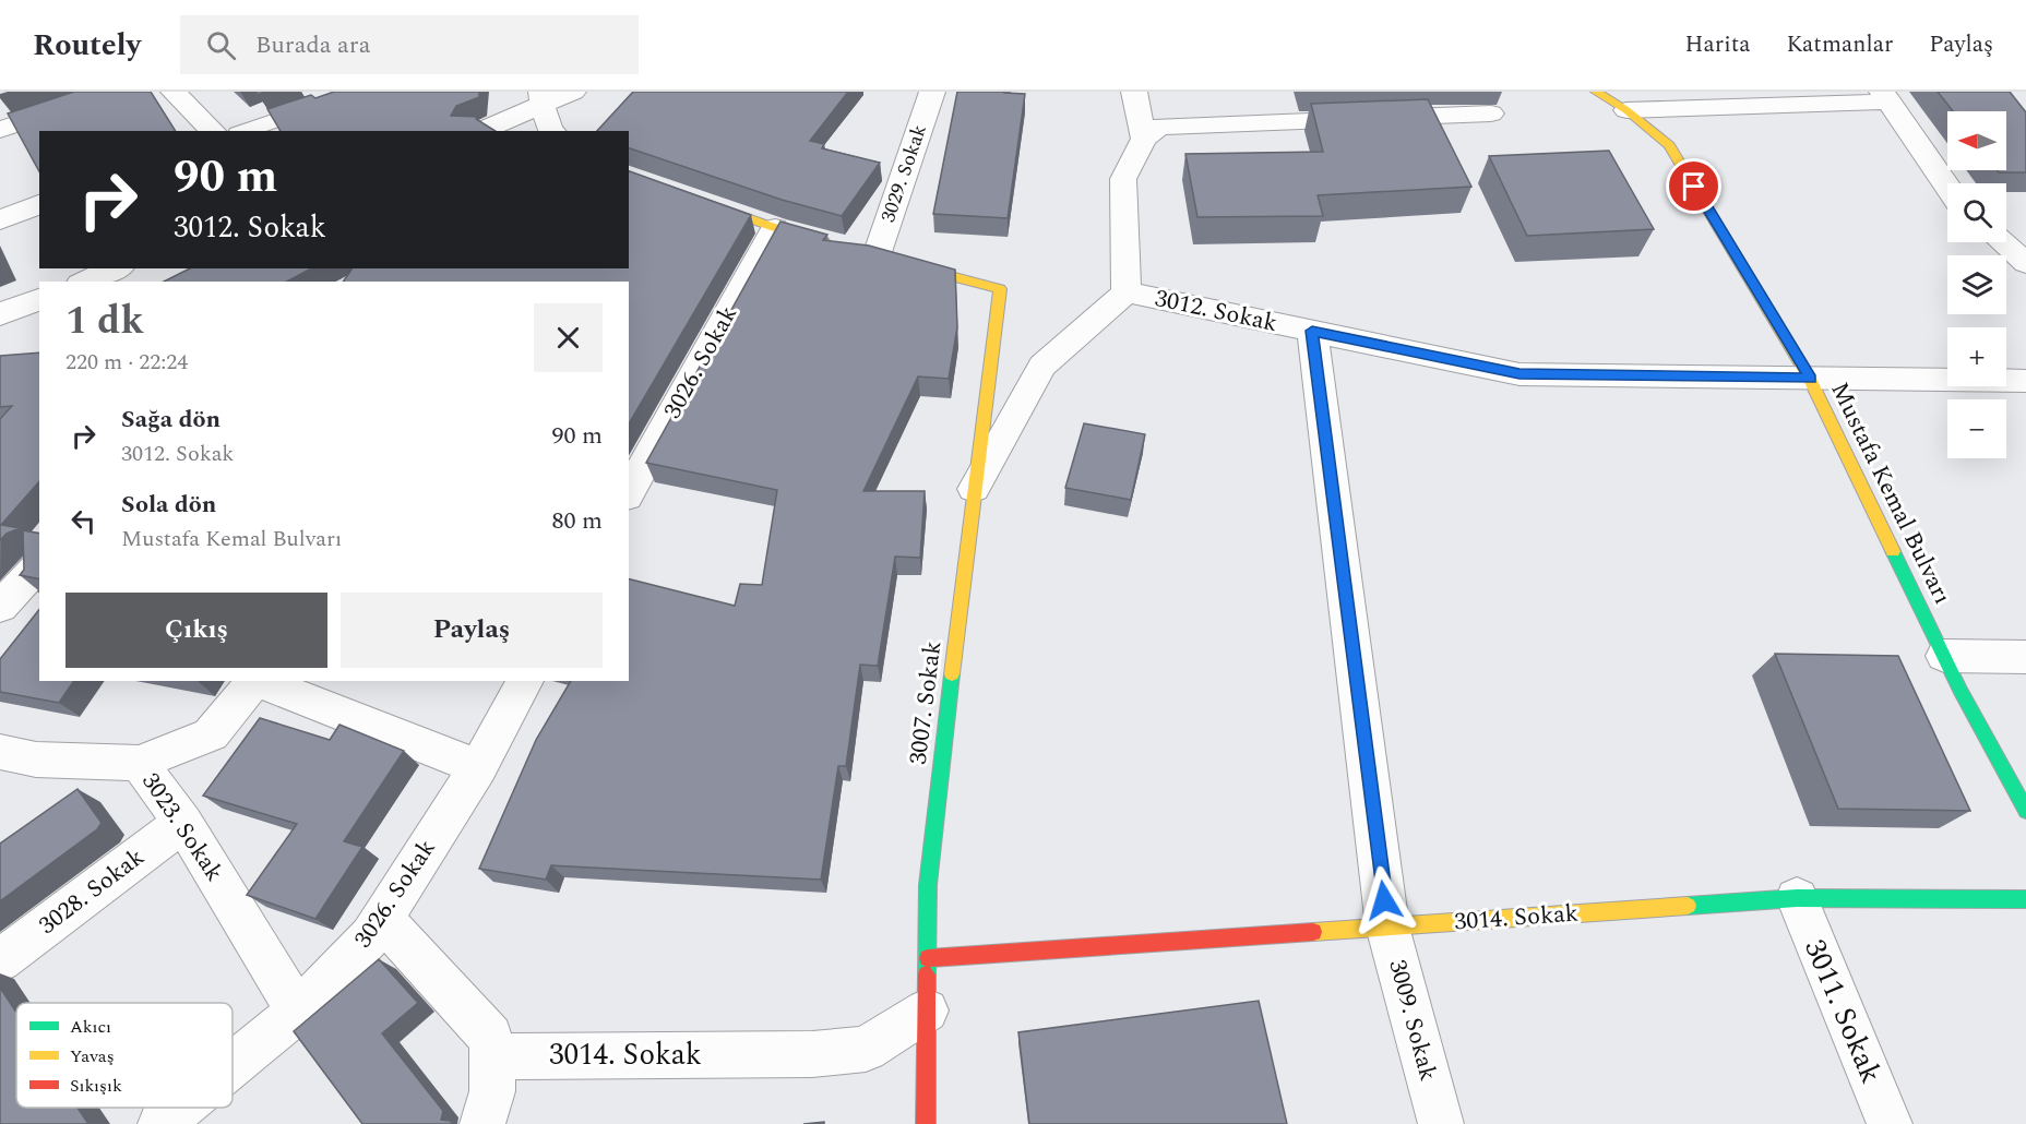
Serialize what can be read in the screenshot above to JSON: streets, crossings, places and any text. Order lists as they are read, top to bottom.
{
  "streets": {
    "street": [
      "3029. Sokak",
      "3012. Sokak",
      "3026. Sokak",
      "Mustafa Kemal Bulvarı",
      "3007. Sokak",
      "3023. Sokak",
      "3028. Sokak",
      "3014. Sokak",
      "3011. Sokak",
      "3009. Sokak"
    ]
  },
  "crossings": [
    ["3029. Sokak", "3007. Sokak"],
    ["3012. Sokak", "Mustafa Kemal Bulvarı"],
    ["3012. Sokak", "3009. Sokak"],
    ["3026. Sokak", "3023. Sokak"],
    ["3007. Sokak", "3014. Sokak"],
    ["3023. Sokak", "3028. Sokak"],
    ["3014. Sokak", "3011. Sokak"],
    ["3014. Sokak", "3009. Sokak"]
  ],
  "legend": ["Akıcı", "Yavaş", "Sıkışık"],
  "north": "left",
  "page": {
    "header": "Routely",
    "search": "Burada ara",
    "nav": ["Harita", "Katmanlar", "Paylaş"],
    "map_buttons": ["+", "−"],
    "turn": ["90 m", "3012. Sokak"],
    "heading": ["1 dk", "220 m · 22:24"],
    "list": [
      {
        "name": "Sağa dön",
        "note": "3012. Sokak",
        "value": "90 m"
      },
      {
        "name": "Sola dön",
        "note": "Mustafa Kemal Bulvarı",
        "value": "80 m"
      }
    ],
    "buttons": ["Çıkış", "Paylaş"]
  }
}
